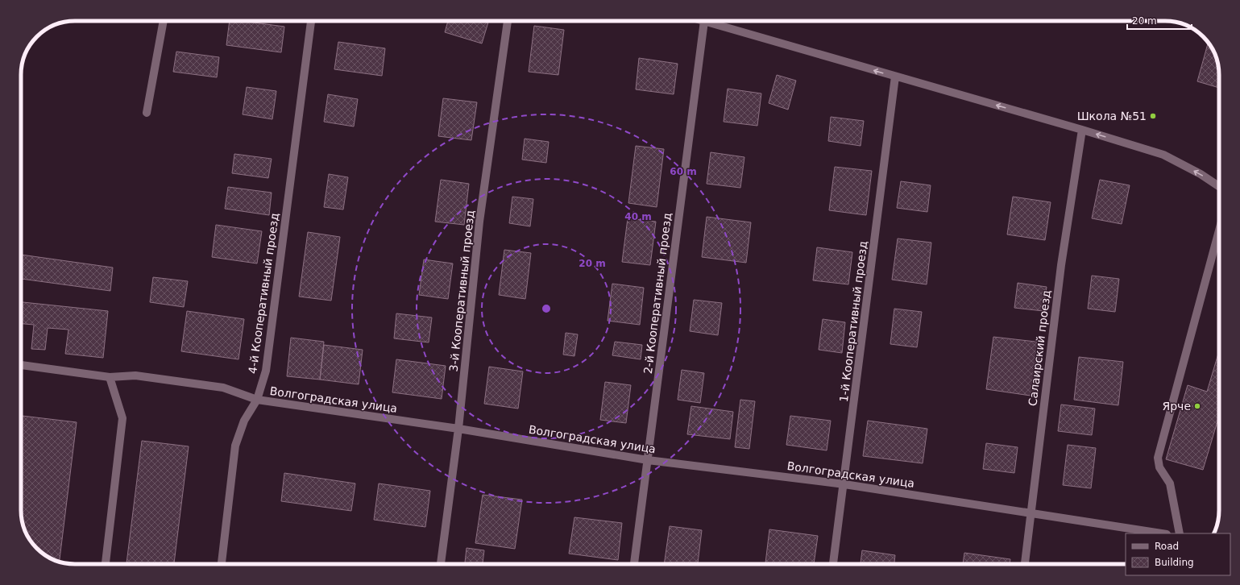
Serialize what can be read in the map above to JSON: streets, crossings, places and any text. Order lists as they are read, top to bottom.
{
  "streets": {
    "street": [
      "3-й Кооперативный проезд",
      "4-й Кооперативный проезд",
      "2-й Кооперативный проезд",
      "1-й Кооперативный проезд",
      "Салаирский проезд",
      "Волгоградская улица"
    ]
  },
  "crossings": [
    ["3-й Кооперативный проезд", "Волгоградская улица"],
    ["4-й Кооперативный проезд", "Волгоградская улица"],
    ["2-й Кооперативный проезд", "Волгоградская улица"],
    ["1-й Кооперативный проезд", "Волгоградская улица"],
    ["Салаирский проезд", "Волгоградская улица"]
  ],
  "places": ["Школа №51", "Ярче"],
  "legend": ["Road", "Building"],
  "scale_bar": "20 m",
  "rings": ["60 m", "40 m", "20 m"]
}
